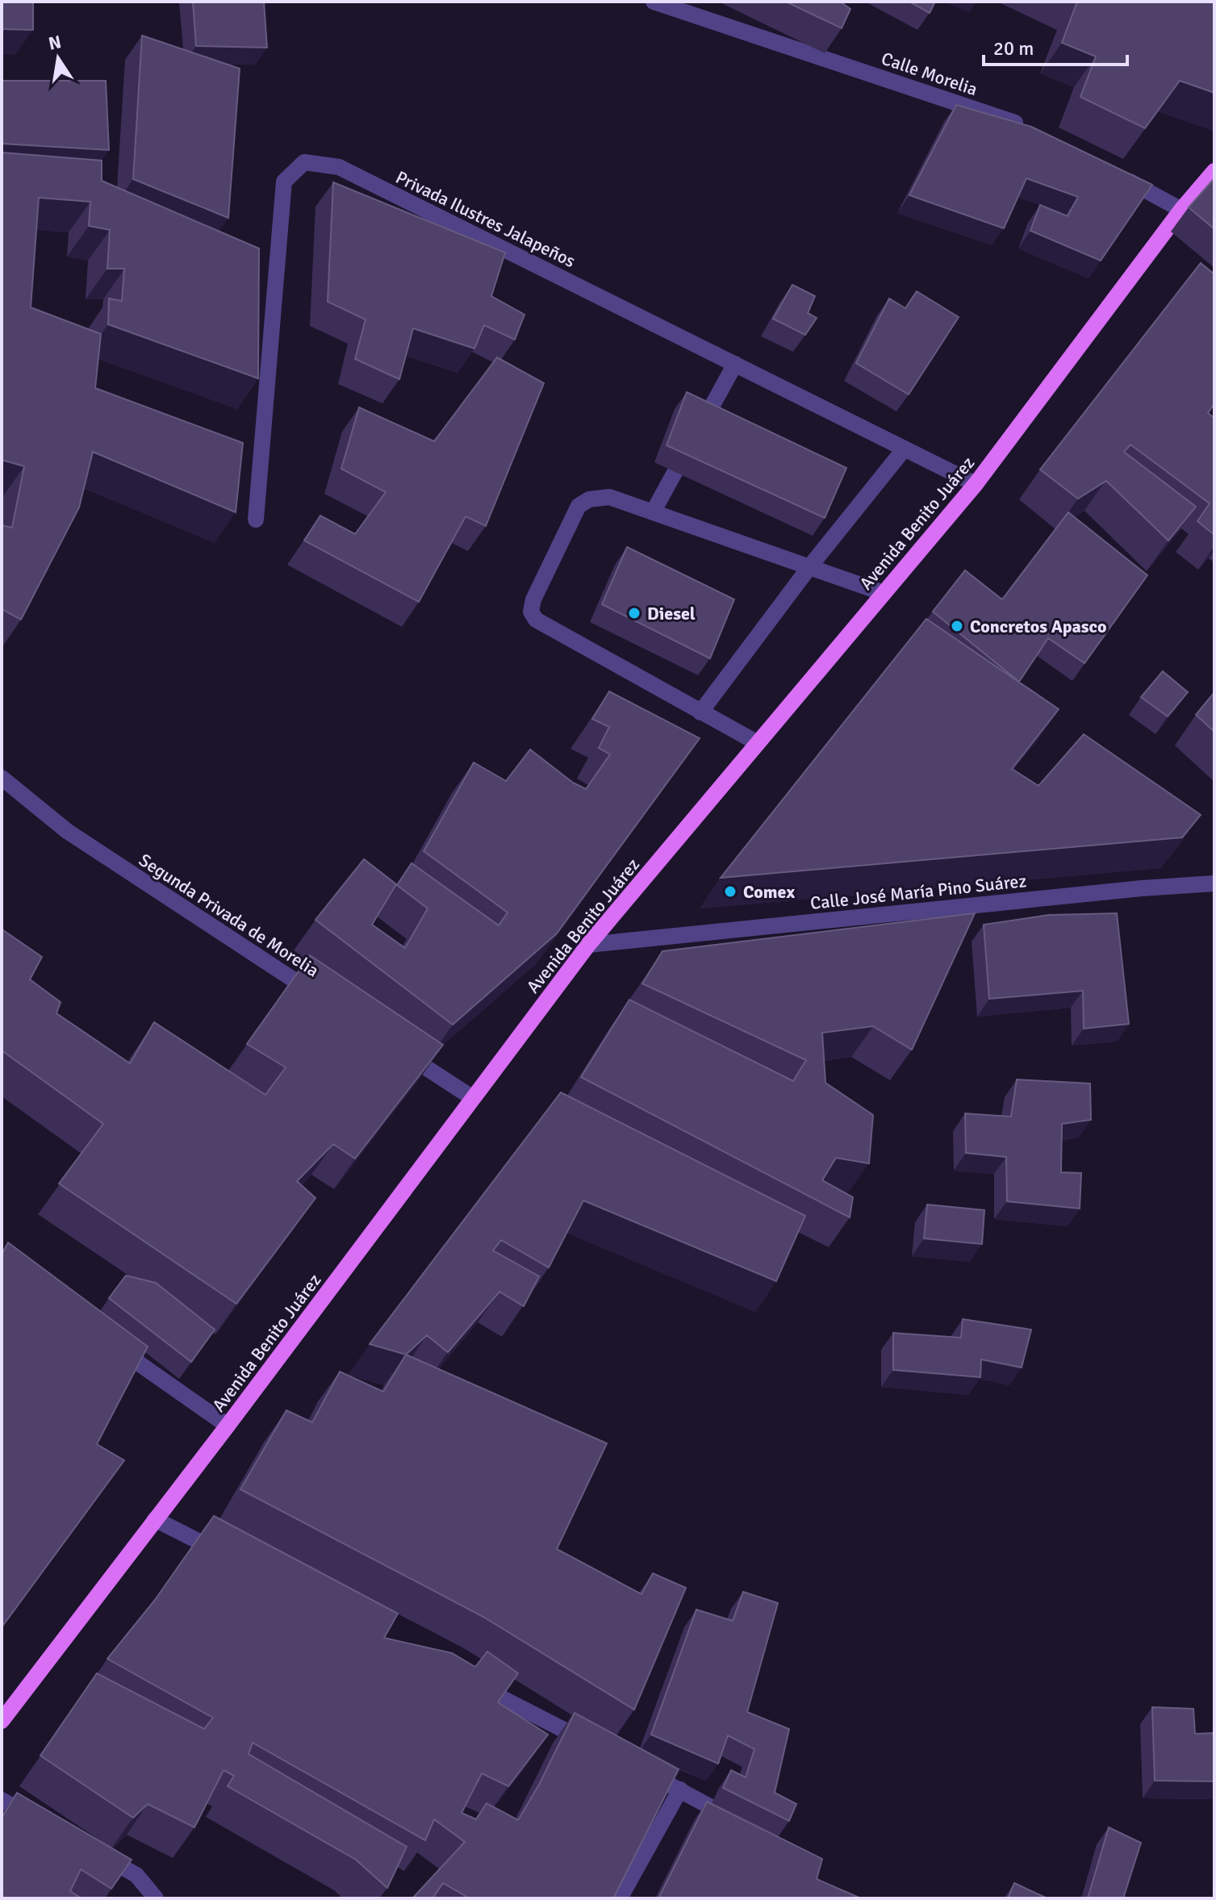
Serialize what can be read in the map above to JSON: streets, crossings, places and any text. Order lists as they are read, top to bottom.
{
  "streets": {
    "main road": ["Avenida Benito Juárez"],
    "street": [
      "Calle Morelia",
      "Privada Ilustres Jalapeños",
      "Calle José María Pino Suárez",
      "Segunda Privada de Morelia"
    ]
  },
  "crossings": [
    ["Privada Ilustres Jalapeños", "Avenida Benito Juárez"],
    ["Avenida Benito Juárez", "Calle José María Pino Suárez"]
  ],
  "places": ["Diesel", "Concretos Apasco", "Comex"],
  "scale_bar": "20 m",
  "north": "top"
}
